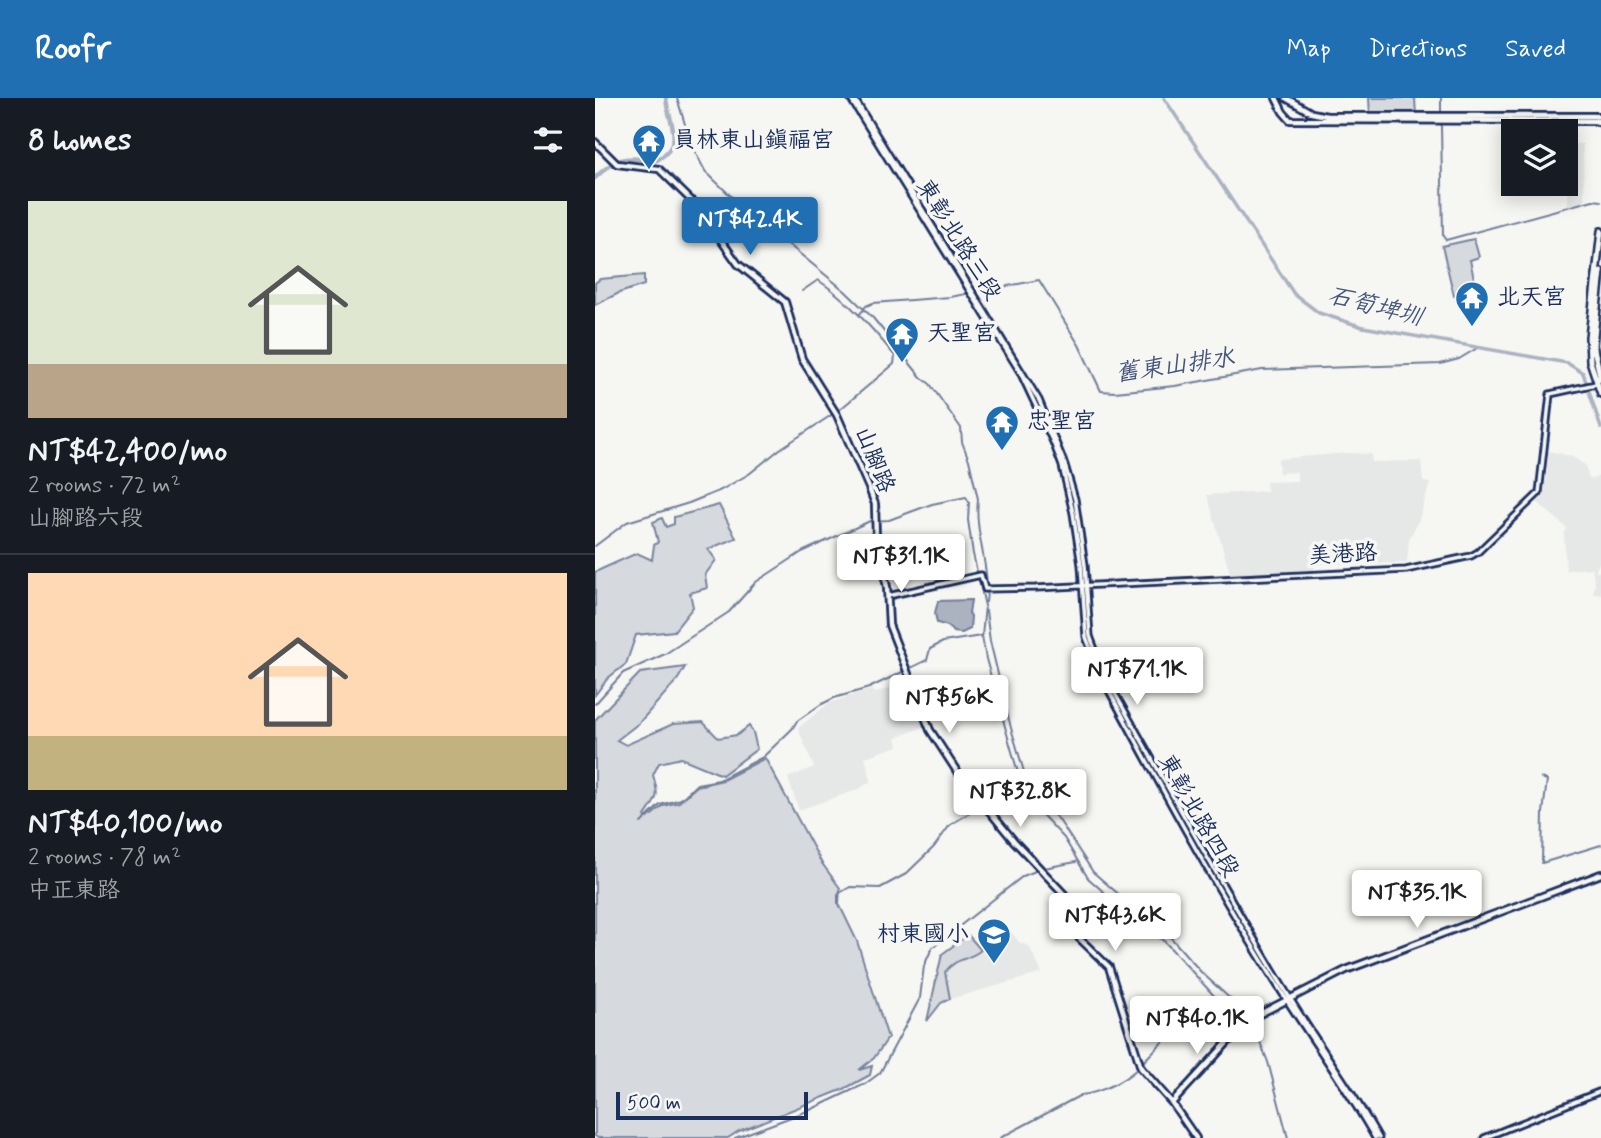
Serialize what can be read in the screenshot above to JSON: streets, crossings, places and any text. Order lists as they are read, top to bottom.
{
  "streets": {
    "main road": ["山腳路"],
    "street": ["東彰北路三段", "美港路", "東彰北路四段"]
  },
  "crossings": [
    ["東彰北路三段", "東彰北路四段"],
    ["山腳路", "美港路"],
    ["美港路", "東彰北路四段"]
  ],
  "water": ["石筍埤圳", "舊東山排水"],
  "places": {
    "temple": [
      "員林東山鎮福宮",
      "北天宮",
      "天聖宮",
      "忠聖宮"
    ],
    "school or university": ["村東國小"]
  },
  "scale_bar": "500 m",
  "page": {
    "header": "Roofr",
    "nav": ["Map", "Directions", "Saved"],
    "heading": "8 homes",
    "list": [
      {
        "name": "NT$42,400/mo",
        "note": "2 rooms · 72 m² · 山腳路六段"
      },
      {
        "name": "NT$40,100/mo",
        "note": "2 rooms · 78 m² · 中正東路"
      }
    ],
    "price": [
      "NT$42.4K",
      "NT$31.1K",
      "NT$71.1K",
      "NT$56K",
      "NT$32.8K",
      "NT$35.1K",
      "NT$43.6K",
      "NT$40.1K"
    ],
    "scale": "500 m"
  }
}
